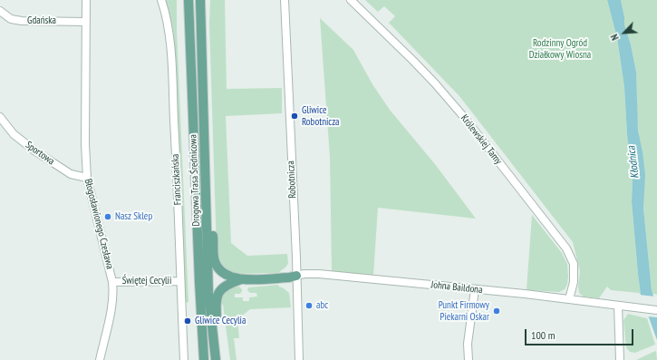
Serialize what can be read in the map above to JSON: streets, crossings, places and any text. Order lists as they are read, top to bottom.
{
  "streets": {
    "main road": ["Drogowa Trasa Średnicowa"],
    "street": [
      "Gdańska",
      "Królewskiej Tamy",
      "Sportowa",
      "Franciszkańska",
      "Robotnicza",
      "Błogosławionego Czesława",
      "Świętej Cecylii",
      "Johna Baildona"
    ]
  },
  "crossings": [
    ["Gdańska", "Błogosławionego Czesława"],
    ["Królewskiej Tamy", "Johna Baildona"],
    ["Sportowa", "Błogosławionego Czesława"],
    ["Franciszkańska", "Świętej Cecylii"],
    ["Robotnicza", "Johna Baildona"],
    ["Błogosławionego Czesława", "Świętej Cecylii"]
  ],
  "water": ["Kłodnica"],
  "parks": ["Rodzinny Ogród Działkowy Wiosna"],
  "places": [
    "Gliwice Robotnicza",
    "Nasz Sklep",
    "abc",
    "Punkt Firmowy Piekarni Oskar",
    "Gliwice Cecylia"
  ],
  "scale_bar": "100 m",
  "north": "bottom left"
}
